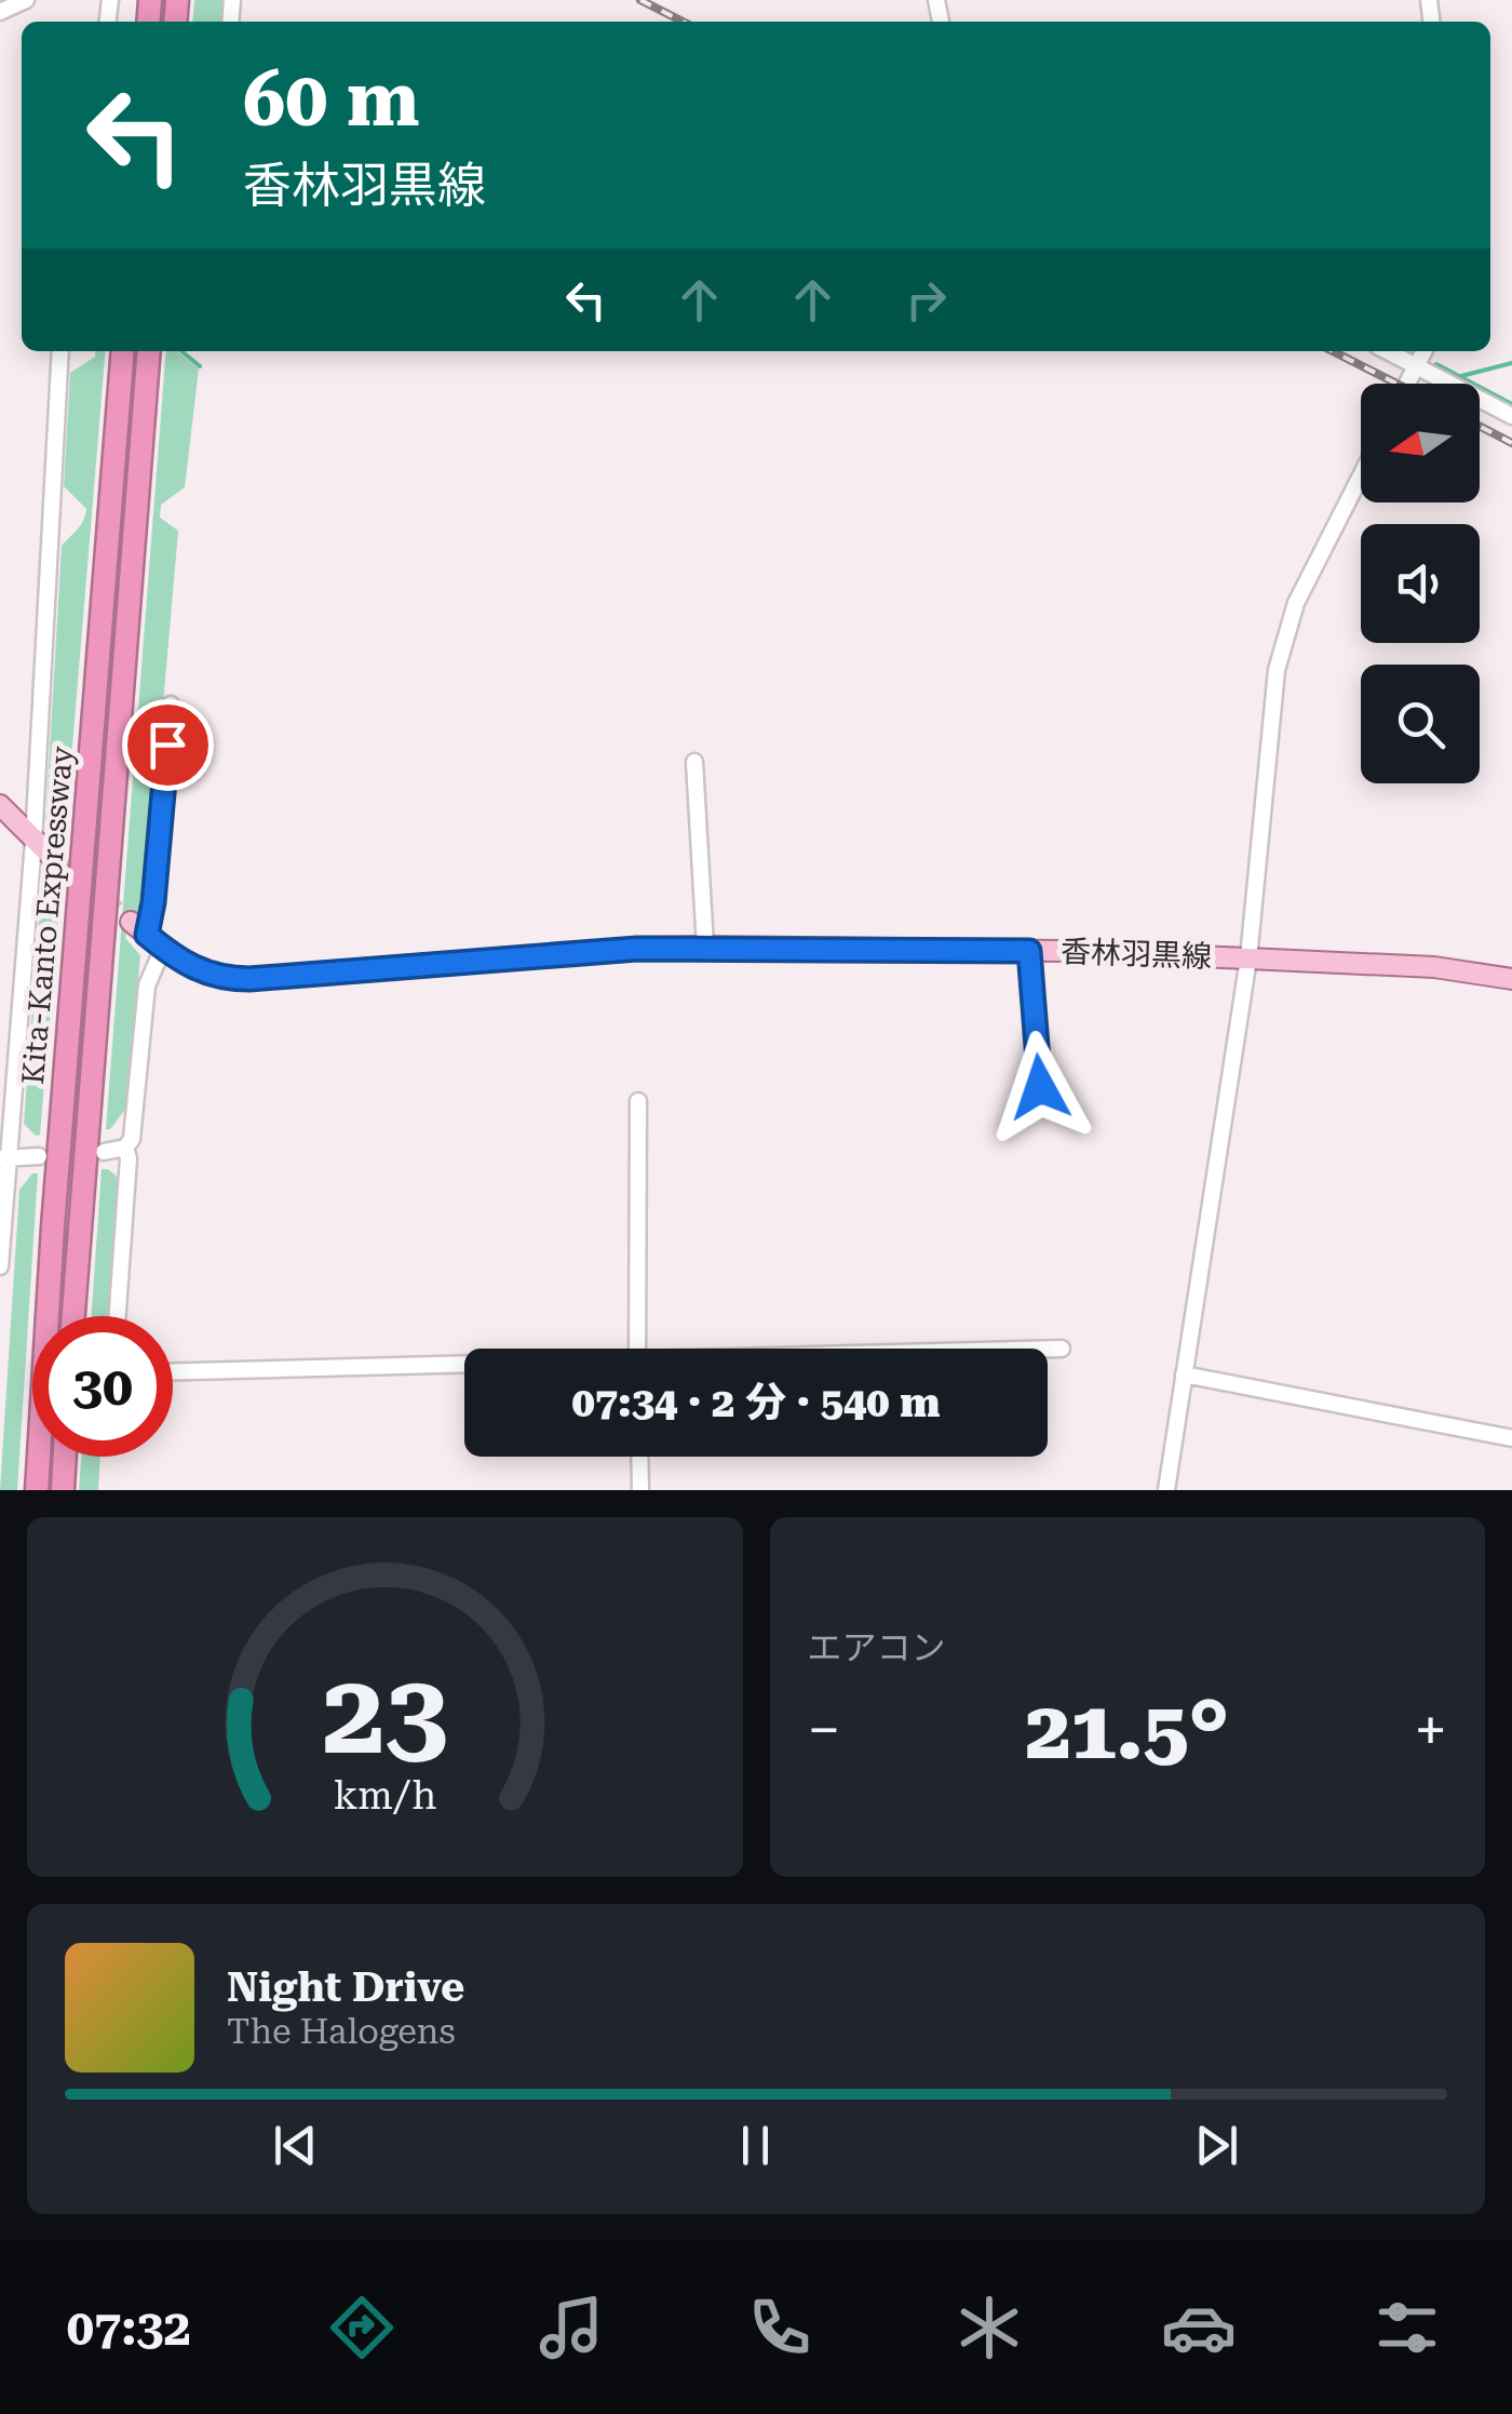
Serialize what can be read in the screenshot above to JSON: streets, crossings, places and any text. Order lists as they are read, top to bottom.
{
  "streets": {
    "highway": ["Kita-Kanto Expressway"],
    "main road": ["香林羽黒線"]
  },
  "north": "left",
  "page": {
    "turn": ["60 m", "香林羽黒線"],
    "limit": "30",
    "trip": "07:34 · 2 分 · 540 m",
    "tile": "エアコン",
    "heat": ["−", "21.5°", "+"],
    "song": ["Night Drive", "The Halogens"],
    "tabs": "07:32",
    "gauge": ["23", "km/h"]
  }
}
